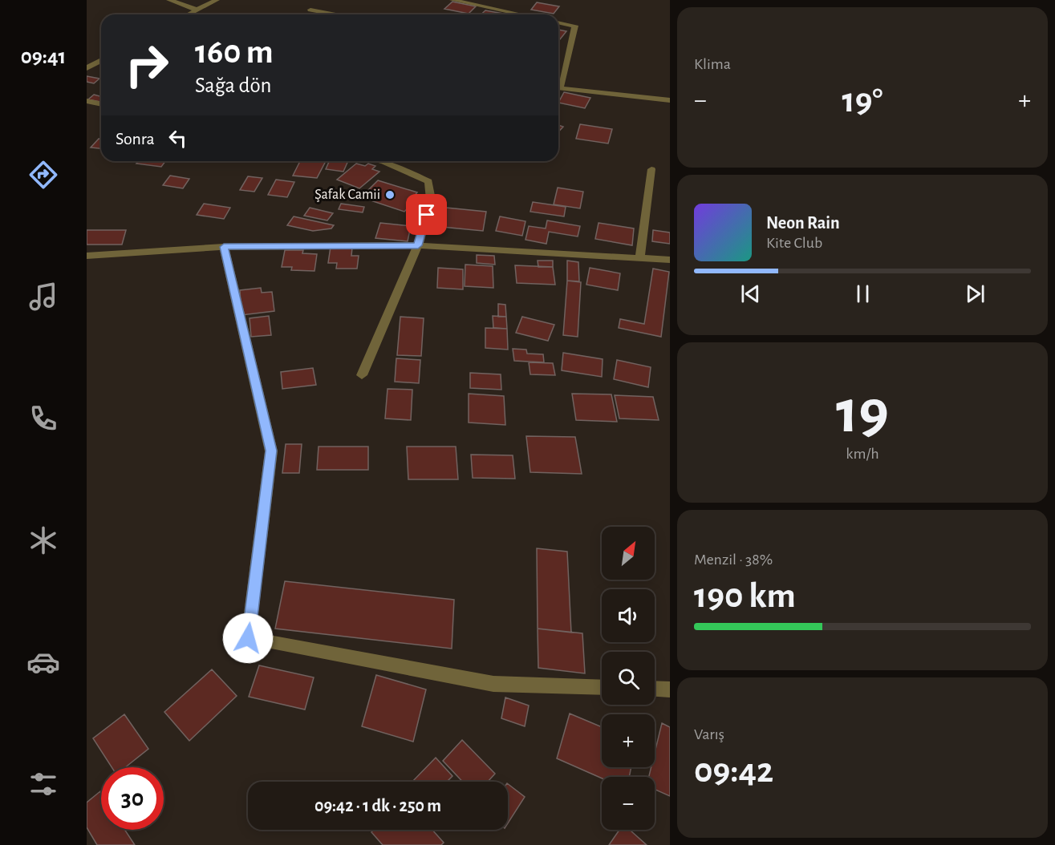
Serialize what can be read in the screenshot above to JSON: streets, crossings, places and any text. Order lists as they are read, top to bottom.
{
  "places": ["Şafak Camii"],
  "north": "top right",
  "page": {
    "tabs": "09:41",
    "tile": [
      "Klima",
      ["19", "km/h"],
      ["Menzil · 38%", "190 km"],
      ["Varış", "09:42"]
    ],
    "turn": ["160 m", "Sağa dön"],
    "heat": ["−", "19°", "+"],
    "then": "Sonra",
    "song": ["Neon Rain", "Kite Club"],
    "map_buttons": ["+", "−"],
    "limit": "30",
    "trip": "09:42 · 1 dk · 250 m"
  }
}
